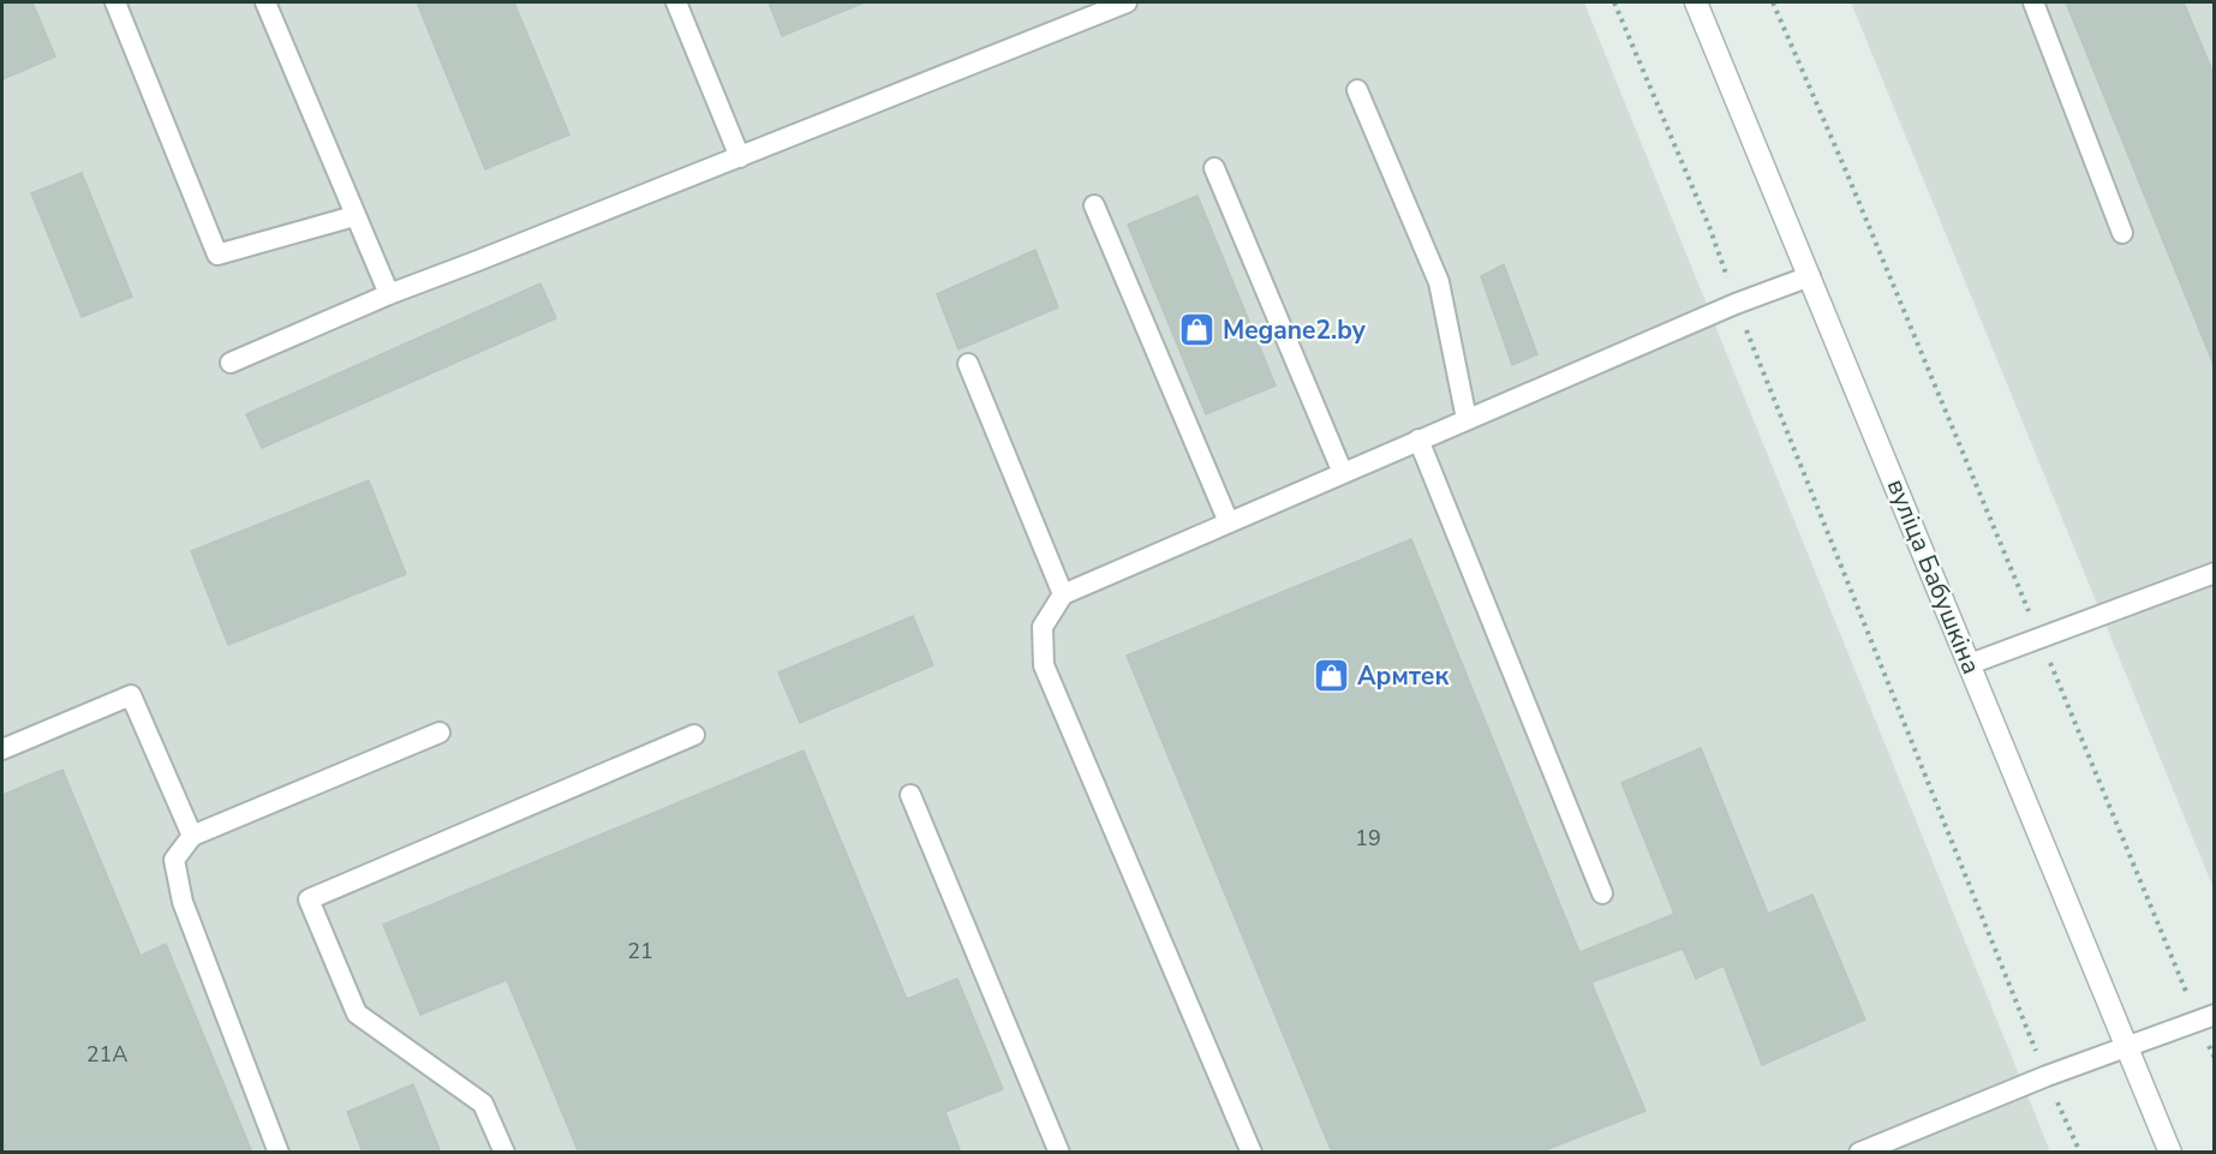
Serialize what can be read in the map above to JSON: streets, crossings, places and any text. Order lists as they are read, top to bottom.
{
  "streets": {
    "street": ["вуліца Бабушкіна"]
  },
  "places": {
    "shop": ["Megane2.by", "Армтек"]
  },
  "house_numbers": ["19", "21", "21А"]
}
